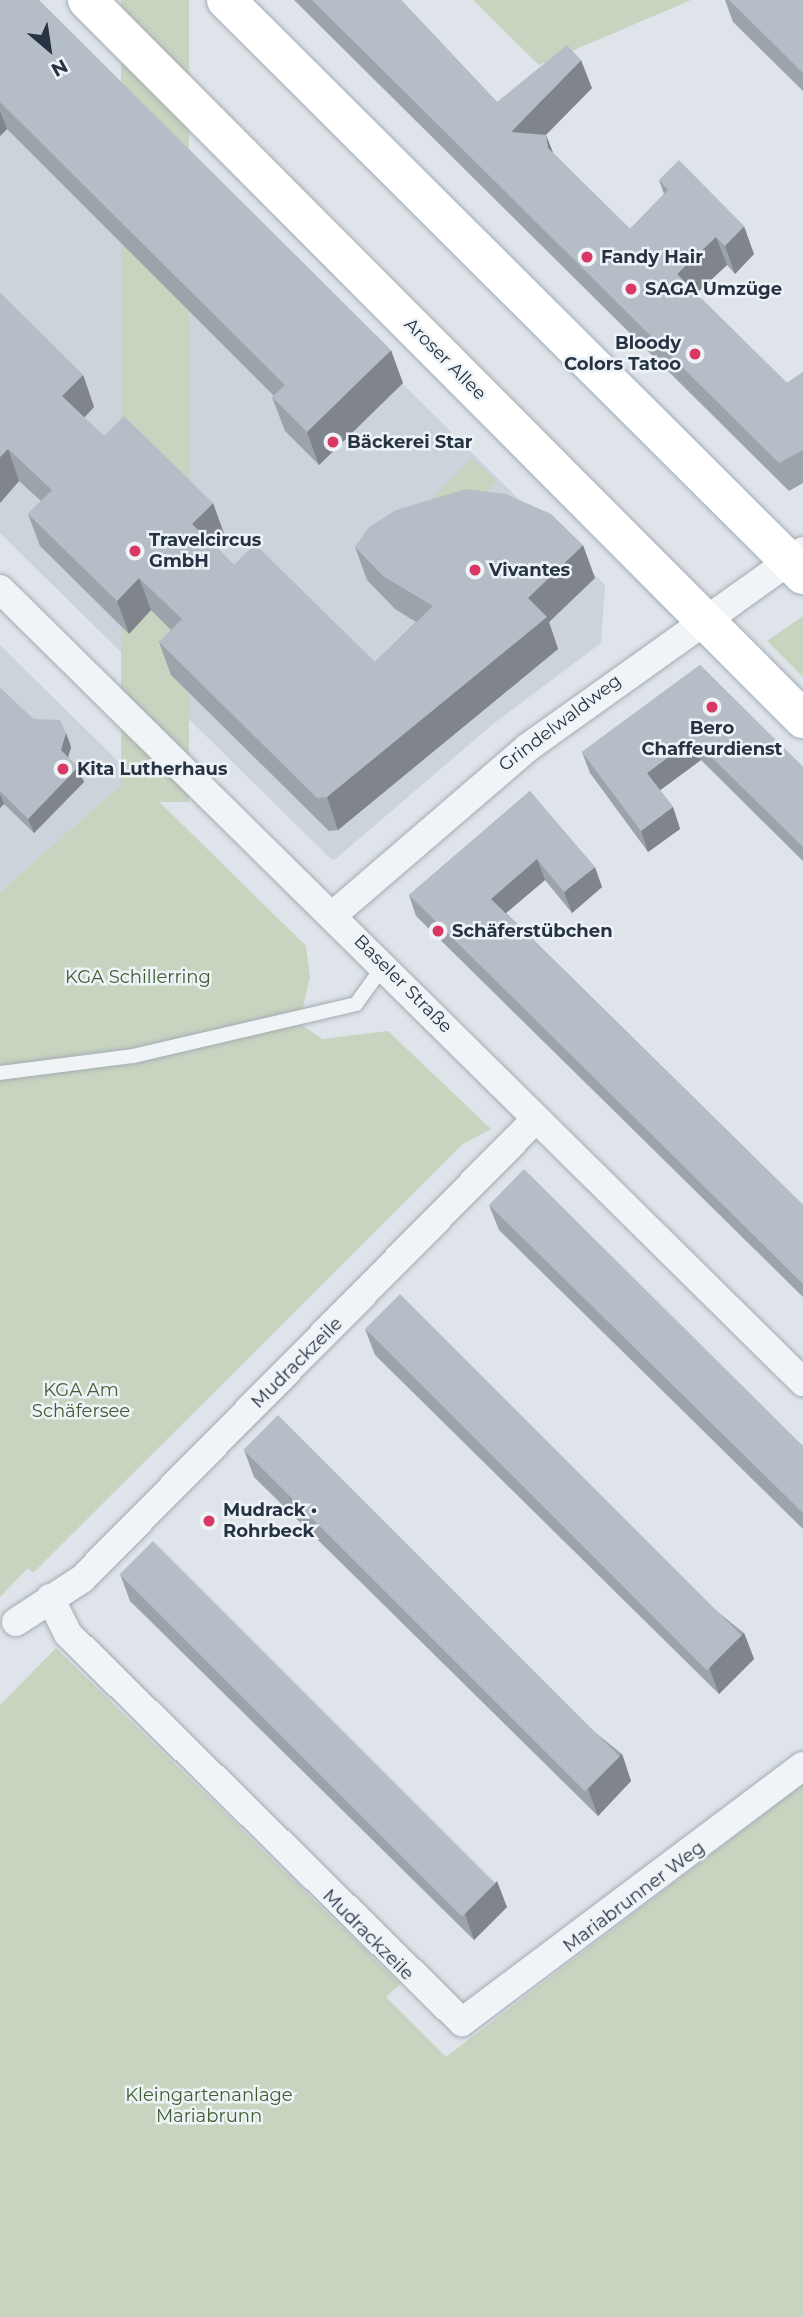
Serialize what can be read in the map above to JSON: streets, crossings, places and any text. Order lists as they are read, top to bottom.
{
  "streets": {
    "main road": ["Aroser Allee"],
    "street": [
      "Grindelwaldweg",
      "Baseler Straße",
      "Mudrackzeile",
      "Mariabrunner Weg"
    ]
  },
  "crossings": [
    ["Aroser Allee", "Grindelwaldweg"],
    ["Grindelwaldweg", "Baseler Straße"],
    ["Baseler Straße", "Mudrackzeile"],
    ["Mudrackzeile", "Mariabrunner Weg"]
  ],
  "parks": ["KGA Schillerring", "KGA Am Schäfersee", "Kleingartenanlage Mariabrunn"],
  "places": [
    "Fandy Hair",
    "SAGA Umzüge",
    "Bloody Colors Tatoo",
    "Bäckerei Star",
    "Travelcircus GmbH",
    "Vivantes",
    "Bero Chaffeurdienst",
    "Kita Lutherhaus",
    "Schäferstübchen",
    "Mudrack • Rohrbeck"
  ],
  "north": "bottom right"
}
